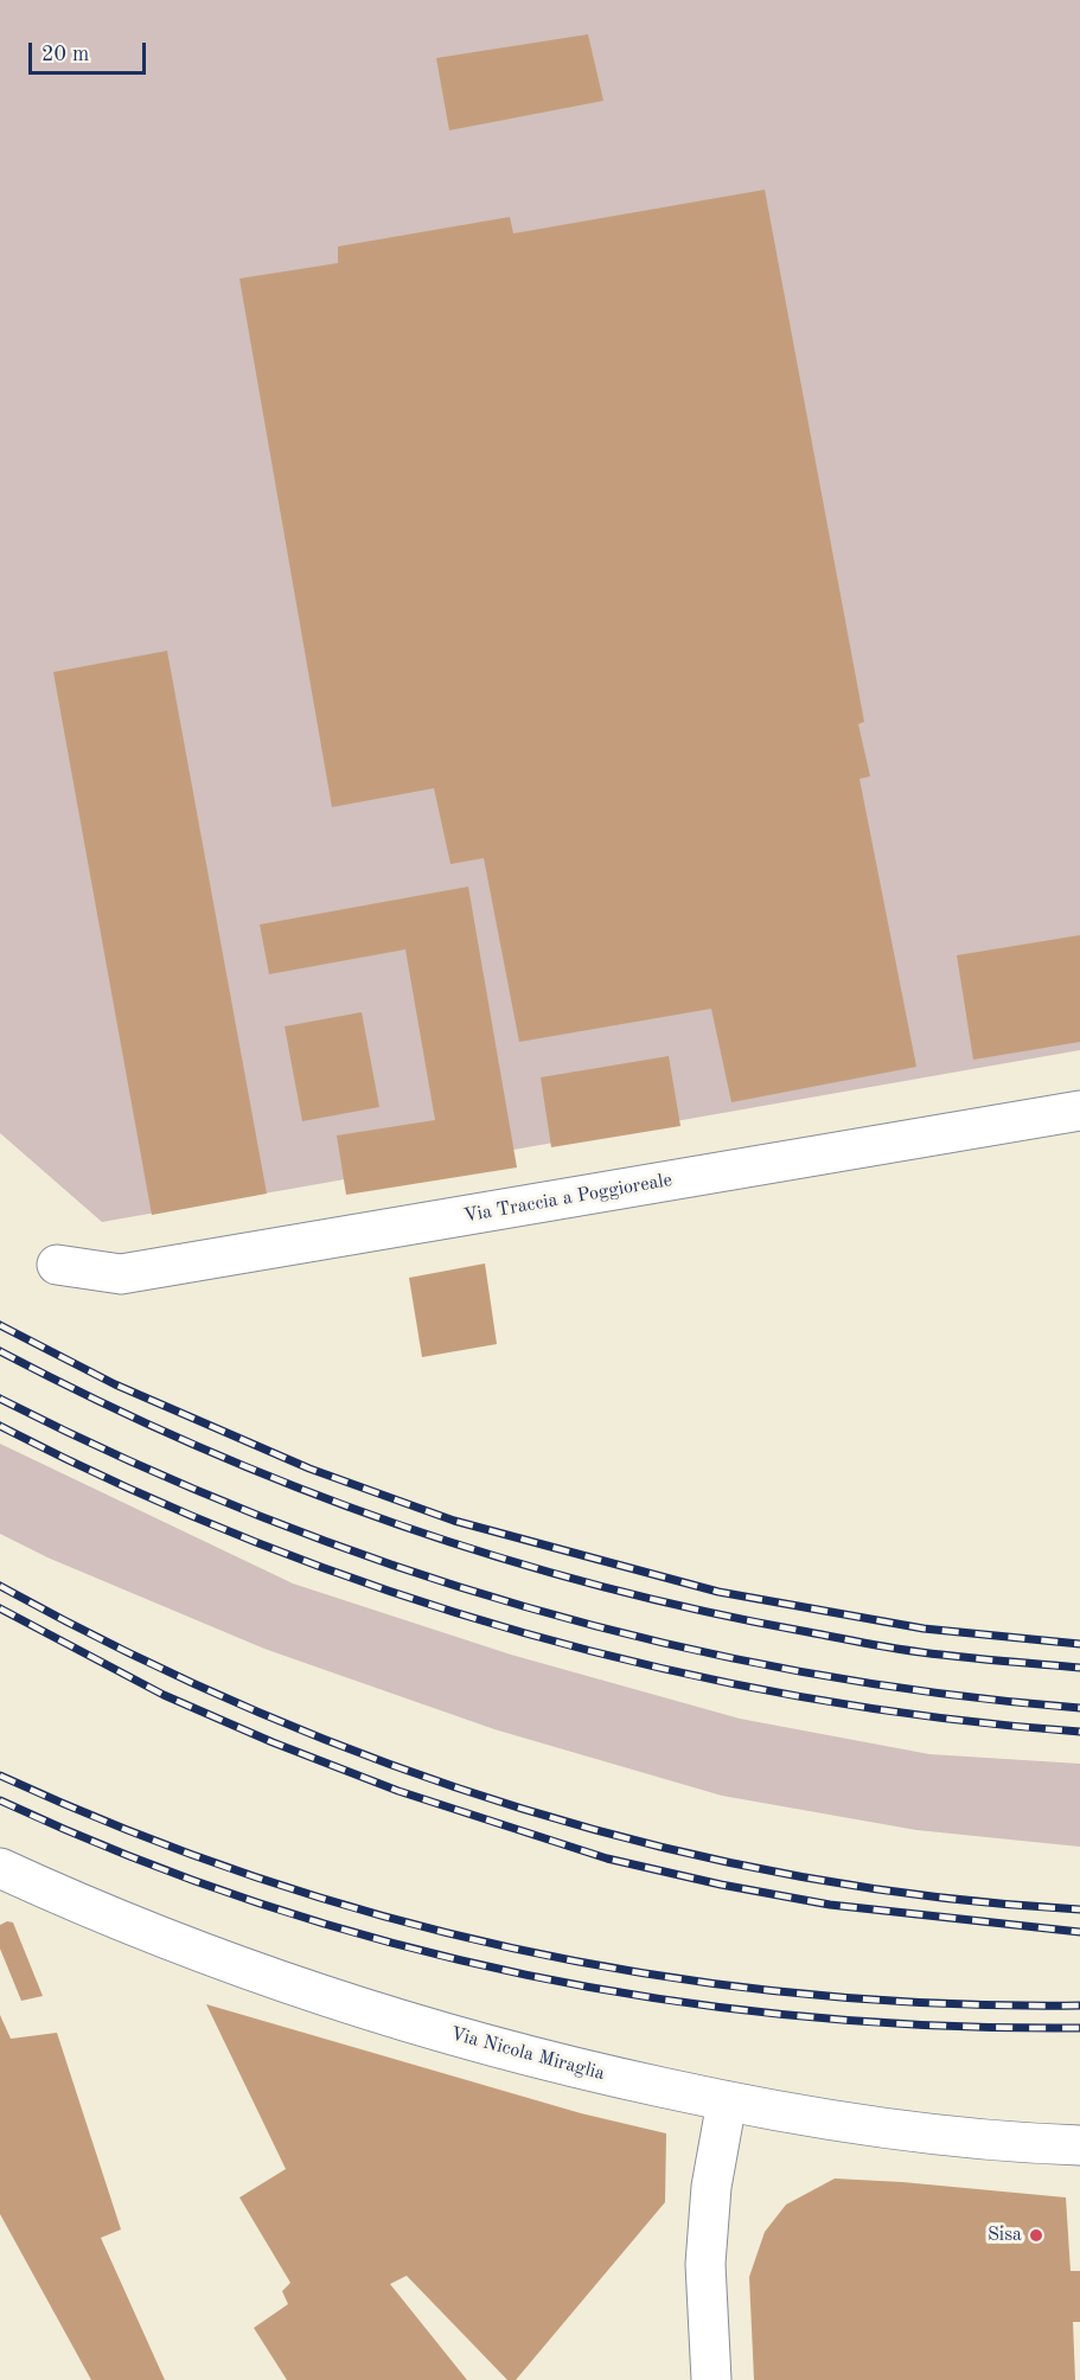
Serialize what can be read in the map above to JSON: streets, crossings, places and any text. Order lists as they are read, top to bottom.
{
  "streets": {
    "street": ["Via Traccia a Poggioreale", "Via Nicola Miraglia"]
  },
  "places": ["Sisa"],
  "scale_bar": "20 m"
}
